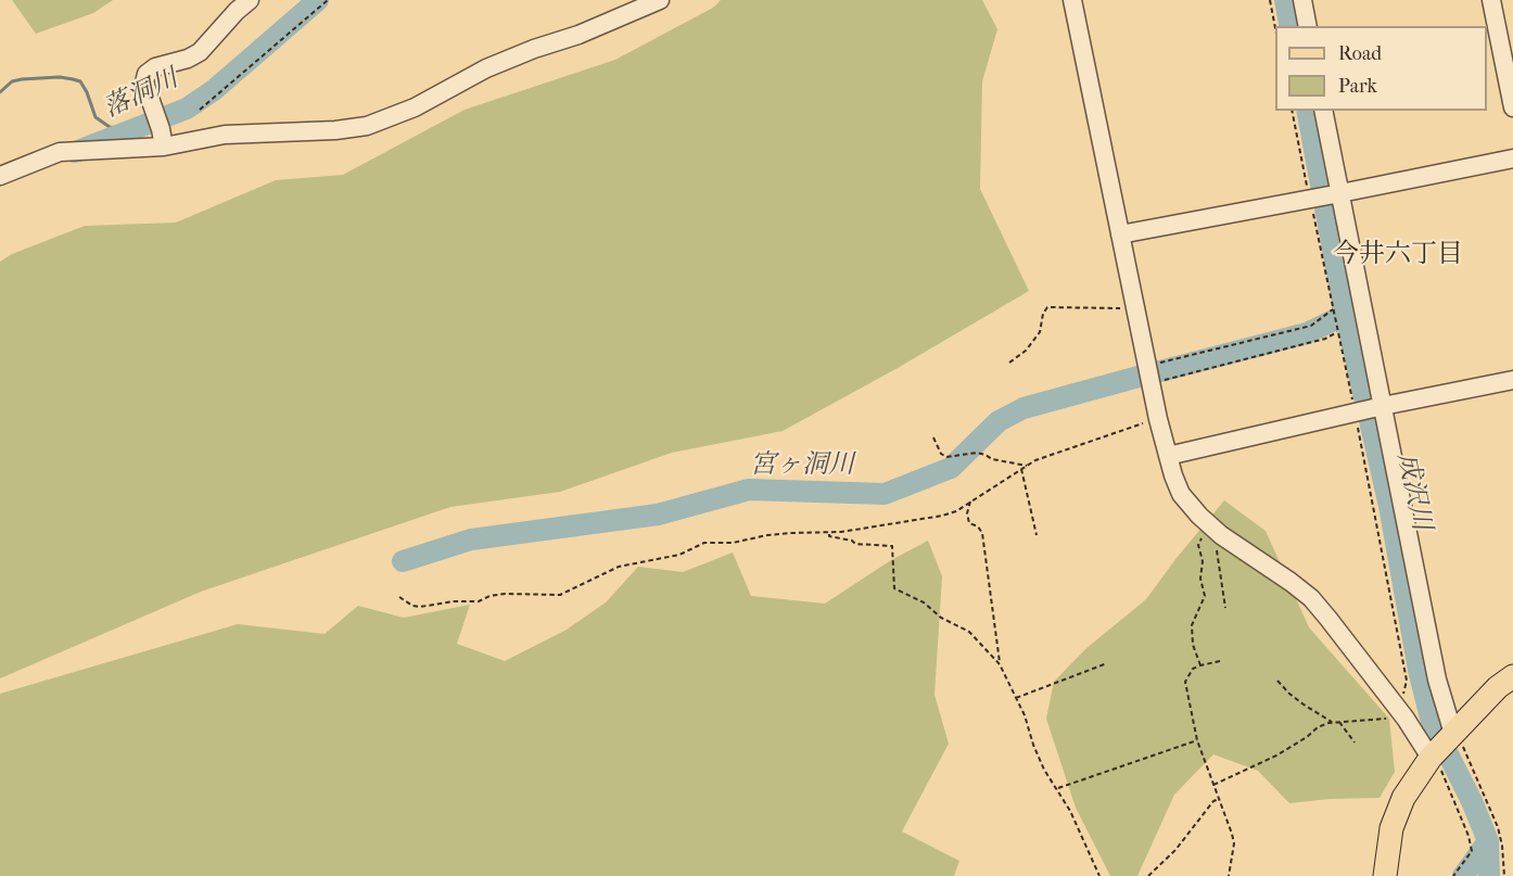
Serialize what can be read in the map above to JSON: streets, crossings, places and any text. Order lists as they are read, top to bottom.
{
  "districts": ["今井六丁目"],
  "water": ["落洞川", "宮ヶ洞川", "成沢川"],
  "legend": ["Road", "Park"]
}
